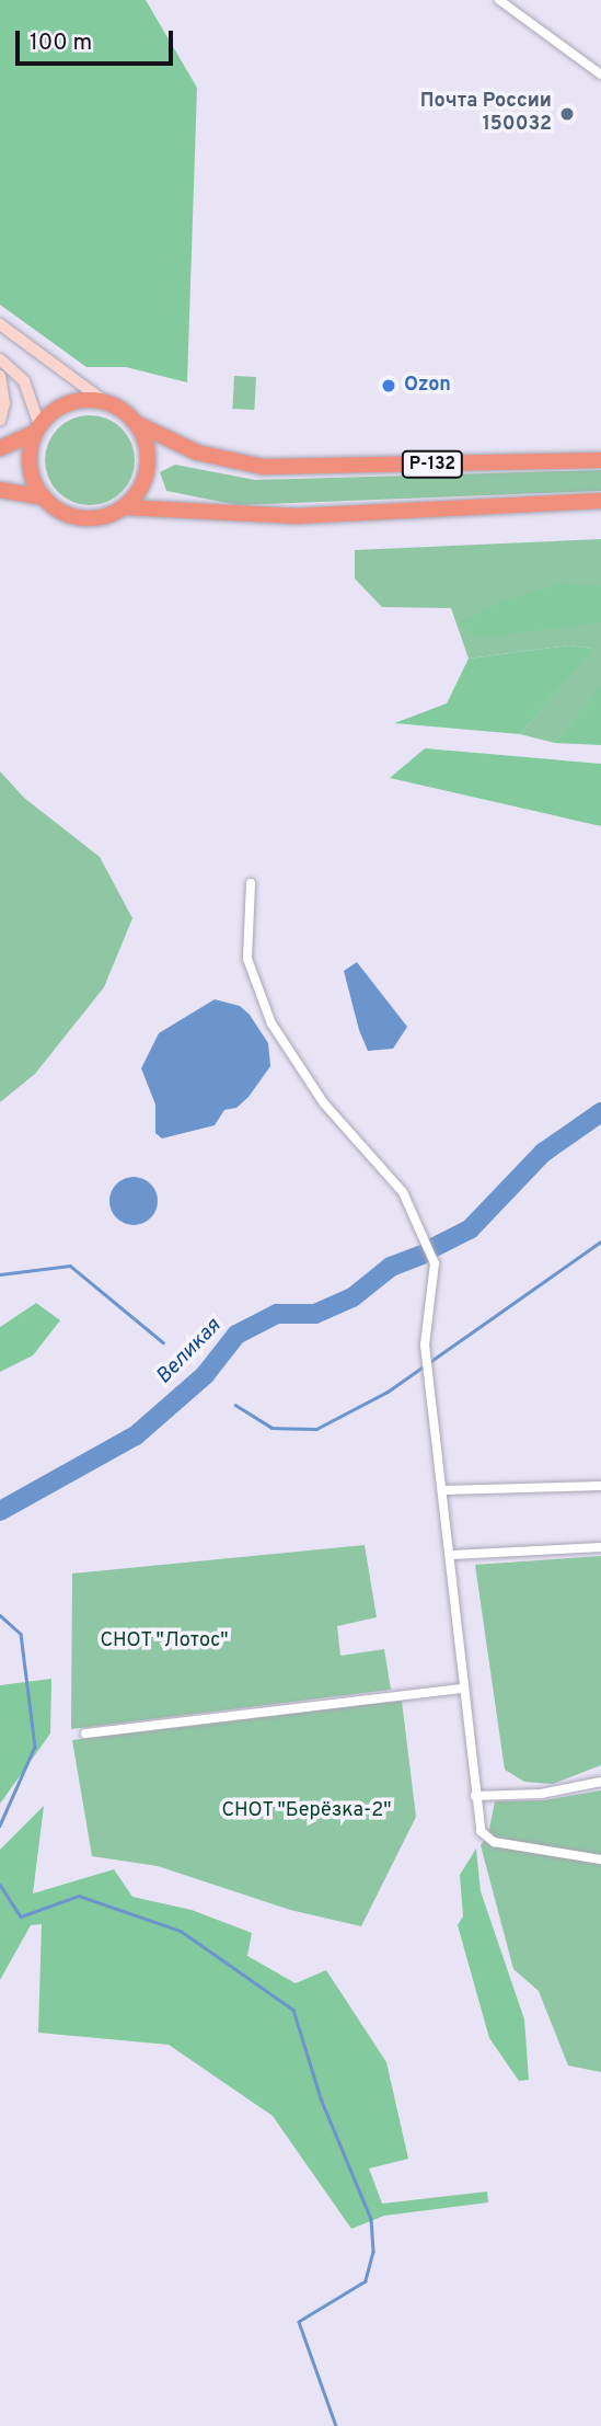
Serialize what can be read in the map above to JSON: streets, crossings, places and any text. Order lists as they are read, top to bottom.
{
  "streets": {
    "highway": ["Р-132"]
  },
  "water": ["Великая"],
  "parks": ["СНОТ \"Лотос\"", "СНОТ \"Берёзка-2\""],
  "places": ["Почта России 150032", "Ozon"],
  "scale_bar": "100 m"
}
